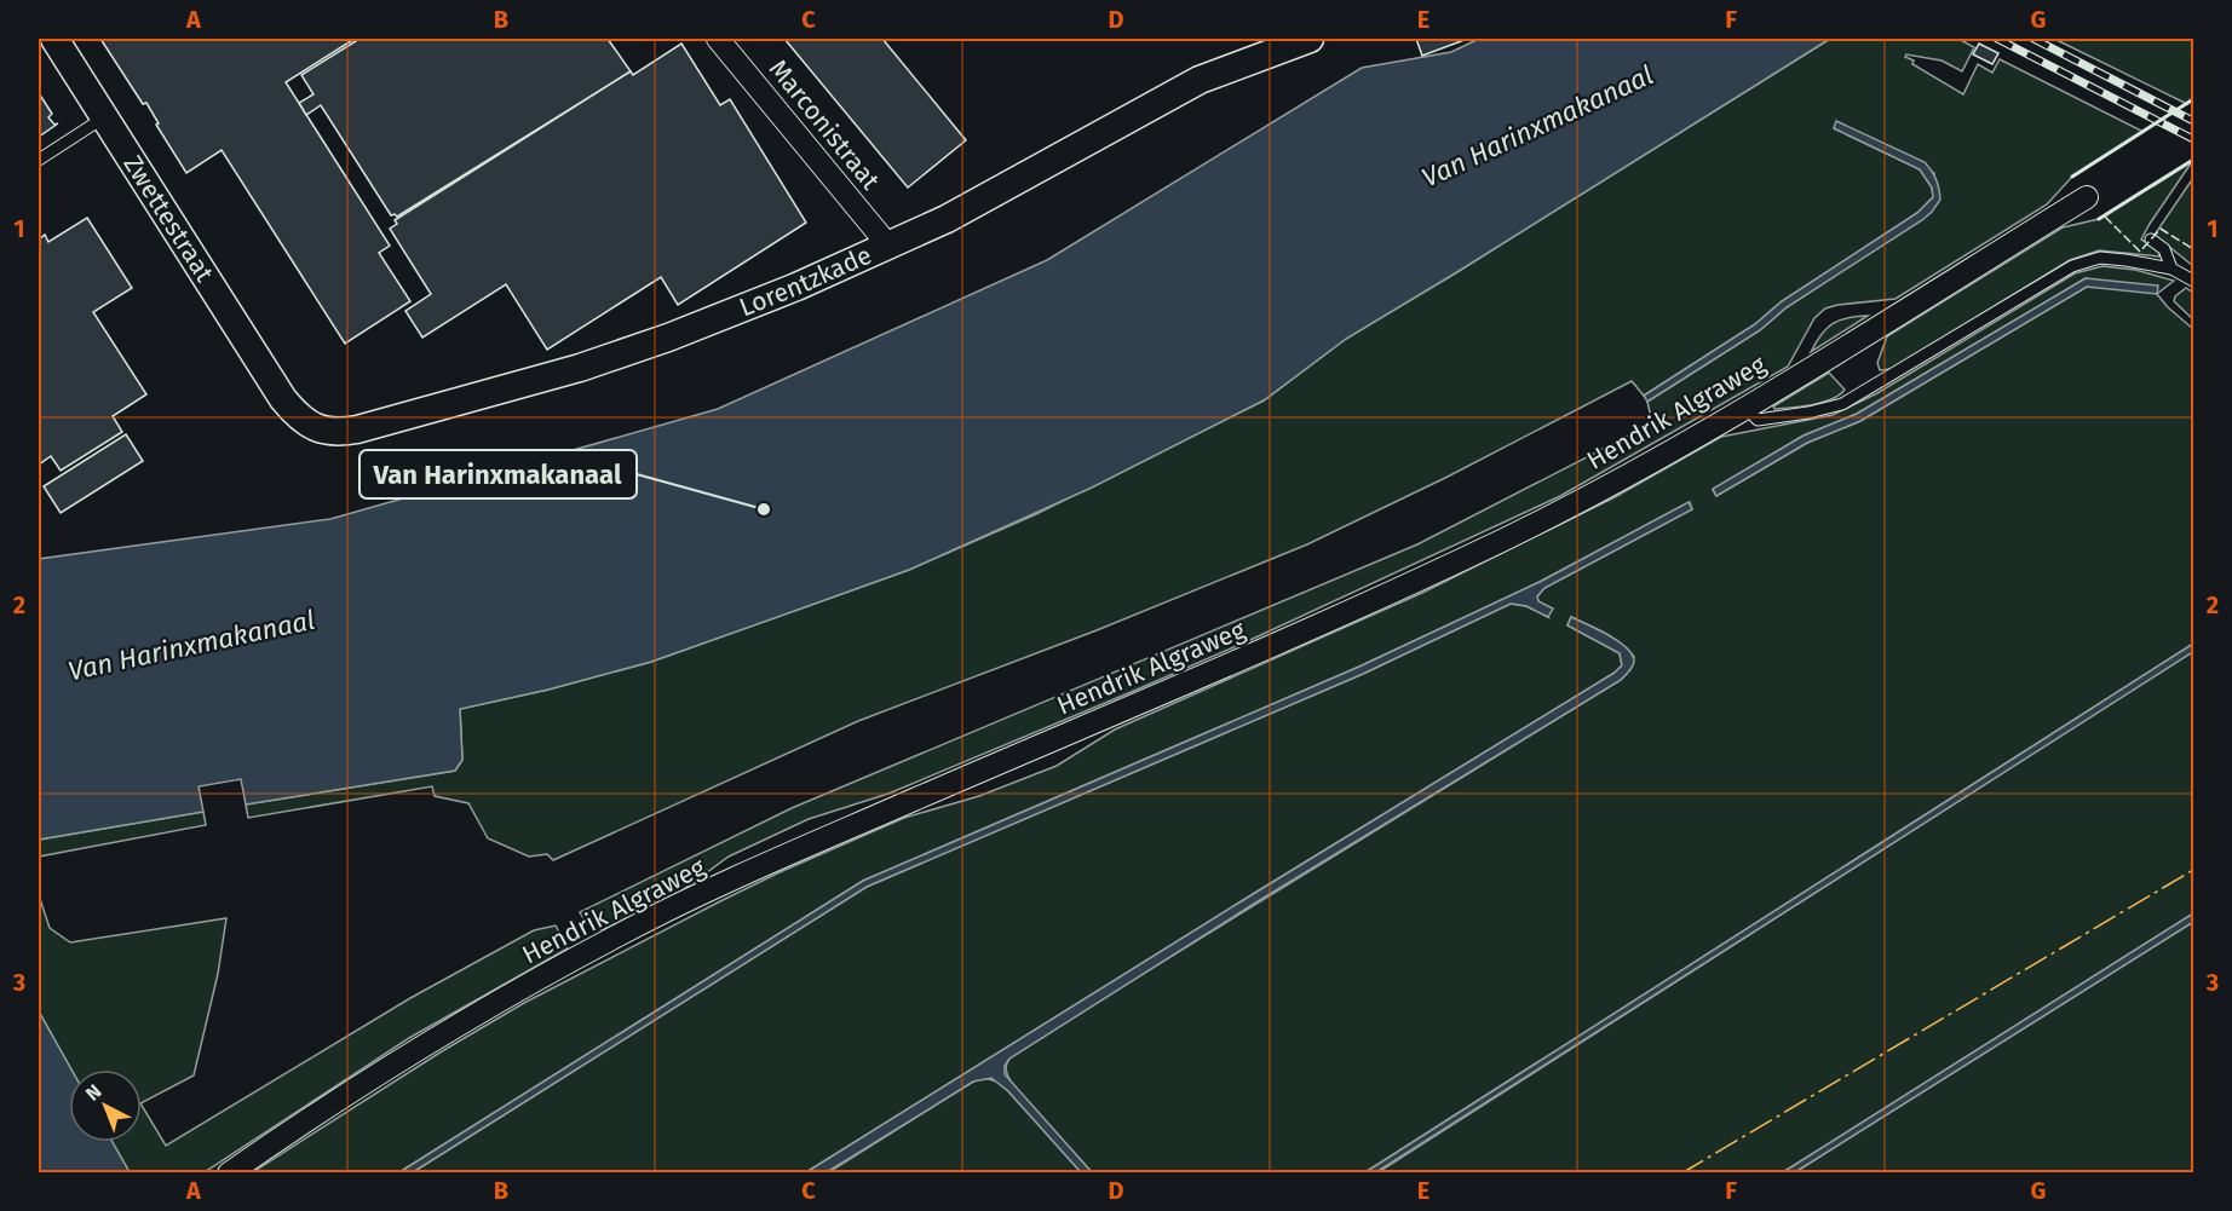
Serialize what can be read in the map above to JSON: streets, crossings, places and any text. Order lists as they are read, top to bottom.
{
  "streets": {
    "street": [
      "Marconistraat",
      "Zwettestraat",
      "Lorentzkade",
      "Hendrik Algraweg"
    ]
  },
  "crossings": [
    ["Marconistraat", "Lorentzkade"],
    ["Zwettestraat", "Lorentzkade"]
  ],
  "water": ["Van Harinxmakanaal"],
  "places": ["Van Harinxmakanaal"],
  "north": "top left",
  "grid": {
    "columns": [
      "A",
      "B",
      "C",
      "D",
      "E",
      "F",
      "G"
    ],
    "rows": ["1", "2", "3"]
  }
}
